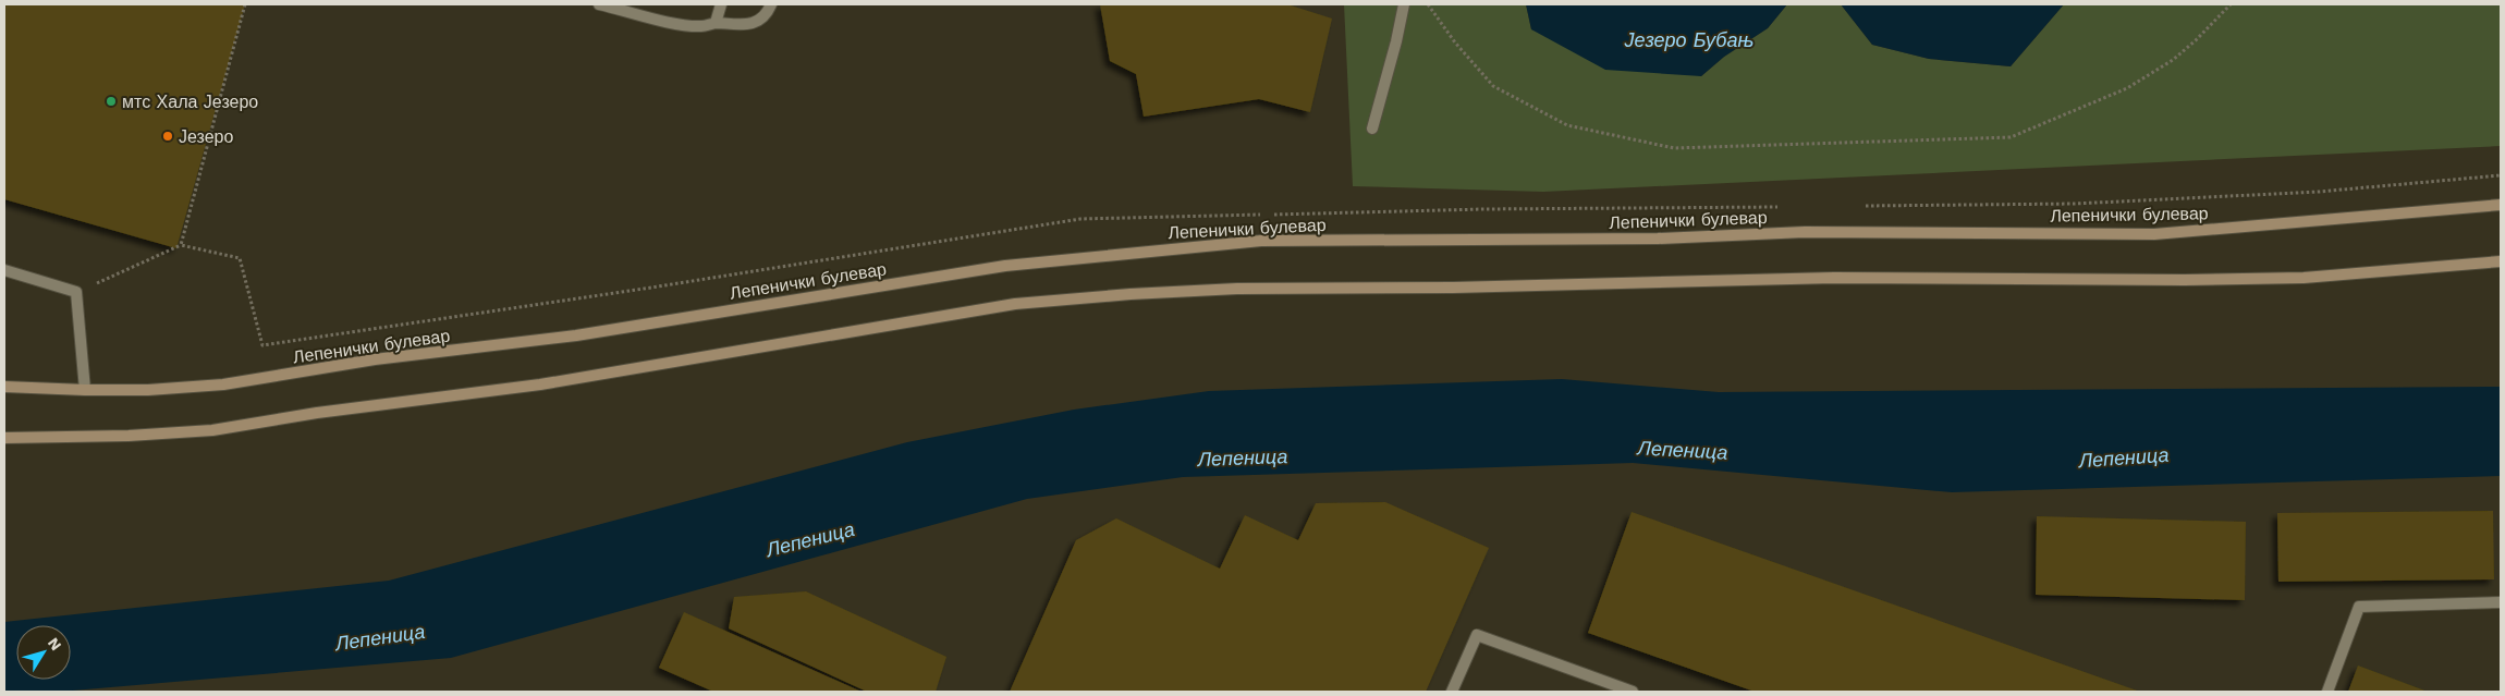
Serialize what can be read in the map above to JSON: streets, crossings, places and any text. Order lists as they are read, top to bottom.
{
  "streets": {
    "main road": ["Лепенички булевар"]
  },
  "water": ["Језеро Бубањ", "Лепеница"],
  "places": ["мтс Хала Језеро", "Језеро"],
  "north": "top right"
}
